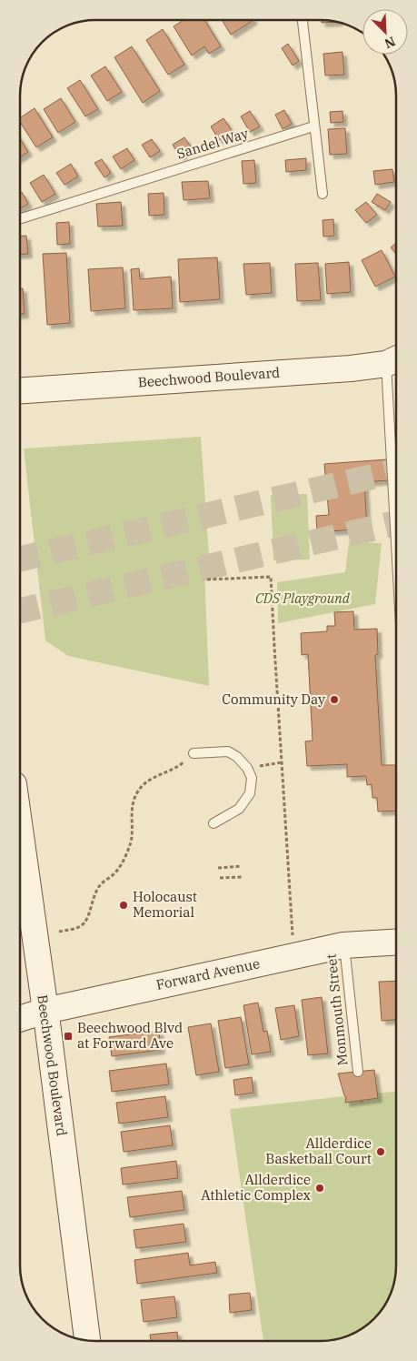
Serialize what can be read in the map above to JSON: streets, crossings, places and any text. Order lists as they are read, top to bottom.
{
  "streets": {
    "street": ["Beechwood Boulevard", "Forward Avenue"],
    "lane": ["Sandel Way", "Monmouth Street"]
  },
  "crossings": [
    ["Beechwood Boulevard", "Forward Avenue"],
    ["Forward Avenue", "Monmouth Street"]
  ],
  "parks": ["CDS Playground"],
  "places": {
    "other": [
      "Community Day",
      "Holocaust Memorial",
      "Allderdice Basketball Court",
      "Allderdice Athletic Complex"
    ],
    "transit": ["Beechwood Blvd at Forward Ave"]
  },
  "north": "bottom right"
}
